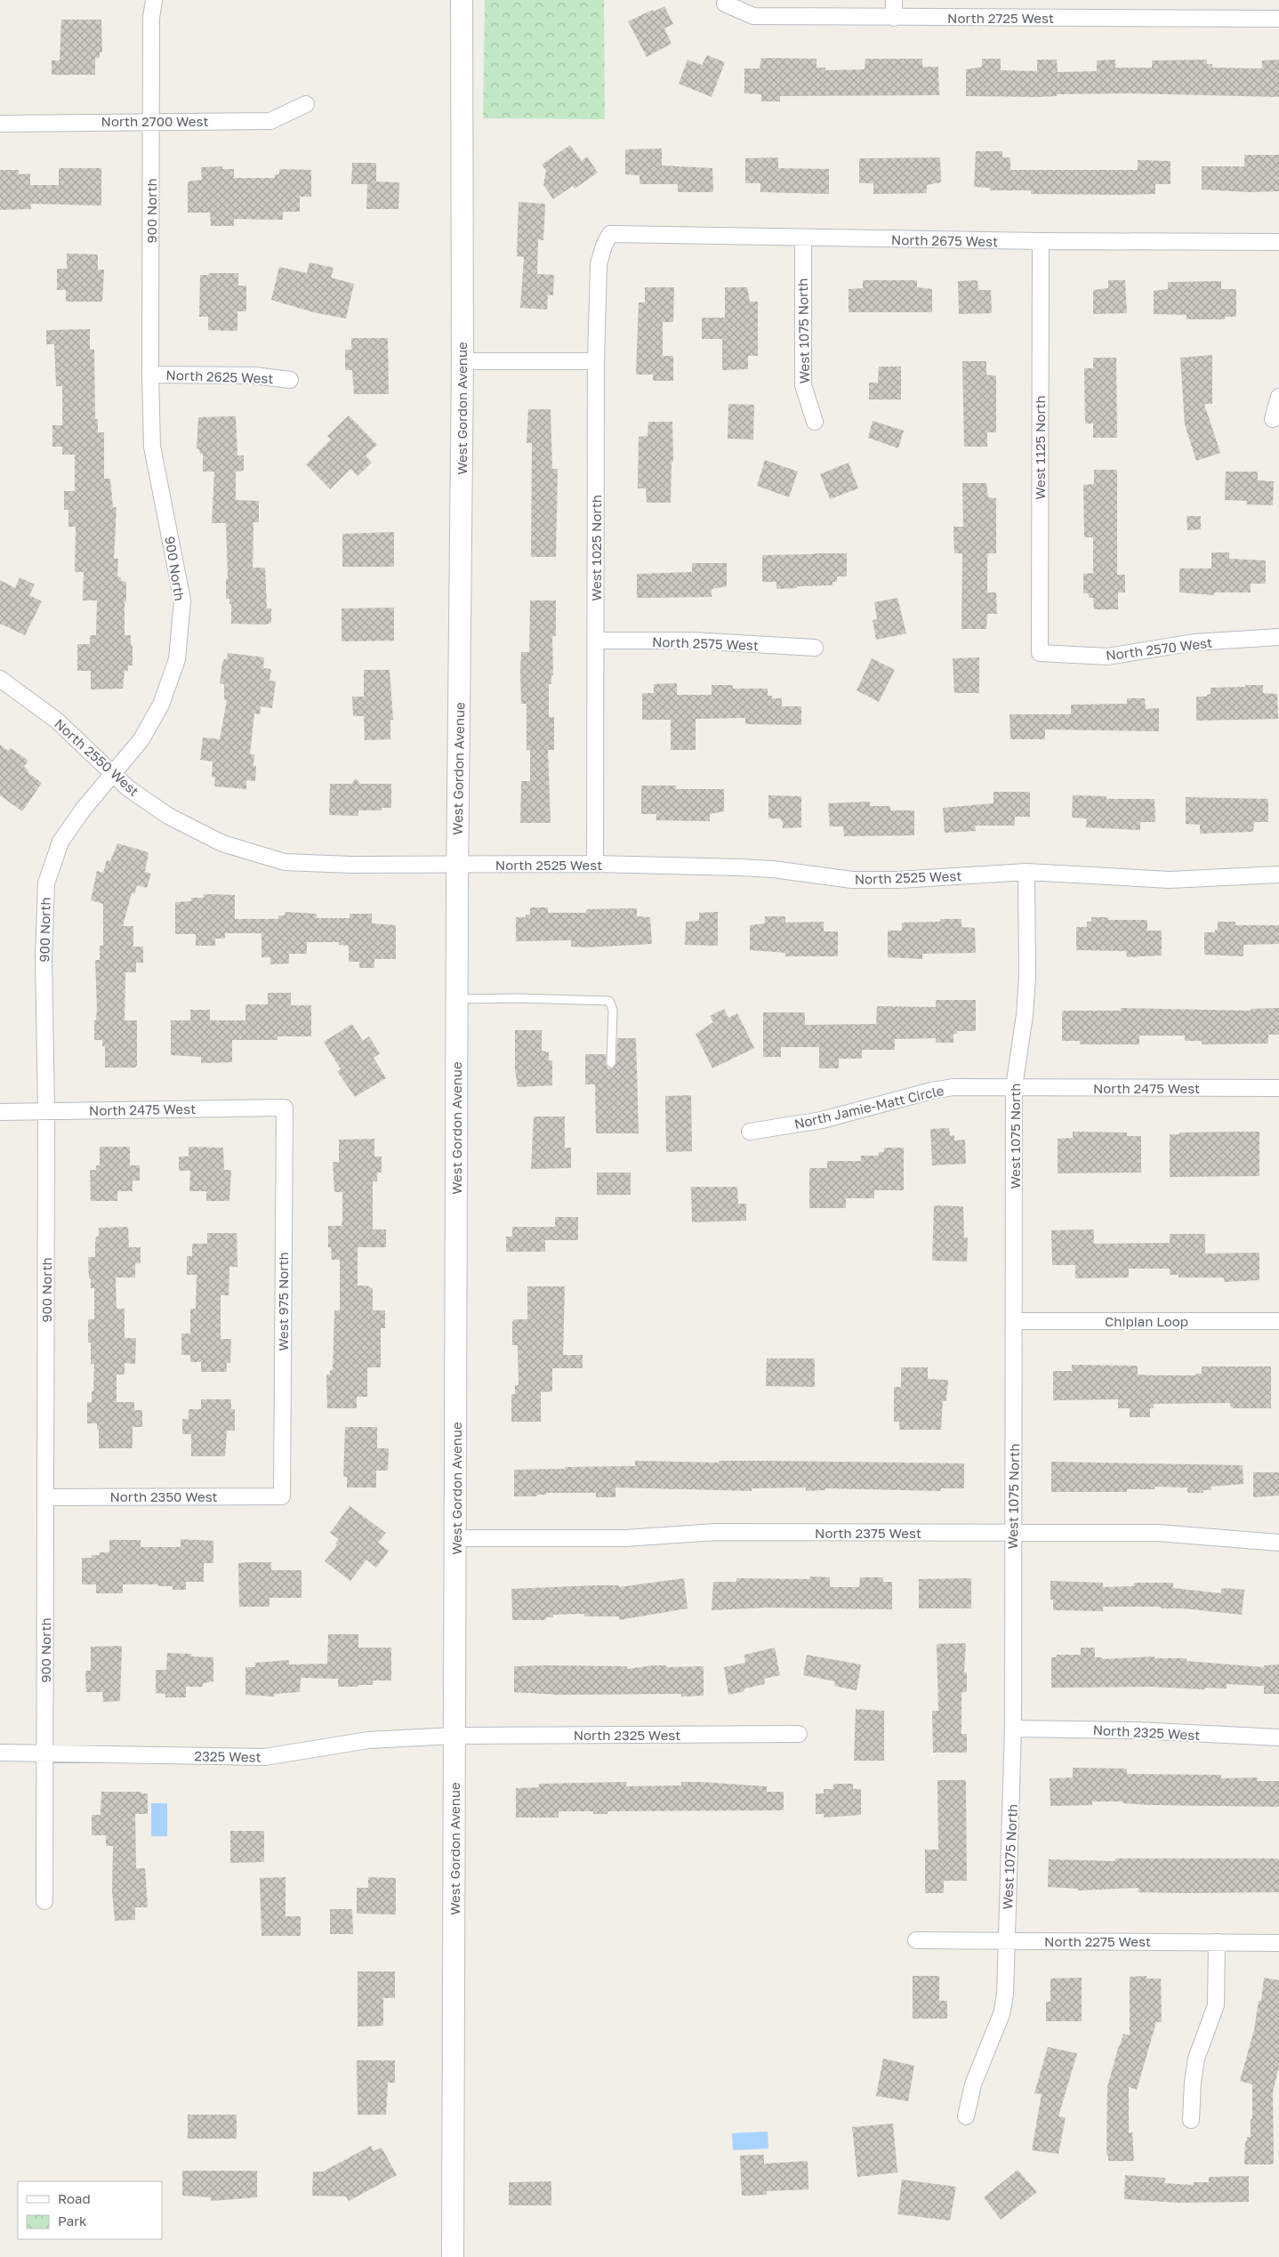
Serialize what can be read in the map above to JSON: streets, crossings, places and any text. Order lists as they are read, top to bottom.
{
  "streets": {
    "main road": ["West Gordon Avenue"],
    "street": [
      "North 2725 West",
      "North 2700 West",
      "900 North",
      "North 2675 West",
      "West 1075 North",
      "North 2625 West",
      "West 1125 North",
      "West 1025 North",
      "North 2575 West",
      "North 2570 West",
      "North 2550 West",
      "North 2525 West",
      "North 2475 West",
      "North Jamie-Matt Circle",
      "West 975 North",
      "Chipian Loop",
      "North 2350 West",
      "North 2375 West",
      "North 2325 West",
      "2325 West",
      "North 2275 West"
    ]
  },
  "crossings": [
    ["North 2700 West", "900 North"],
    ["900 North", "North 2625 West"],
    ["900 North", "North 2550 West"],
    ["900 North", "North 2475 West"],
    ["900 North", "North 2350 West"],
    ["900 North", "2325 West"],
    ["North 2675 West", "West 1075 North"],
    ["North 2675 West", "West 1125 North"],
    ["North 2675 West", "West 1025 North"],
    ["West 1075 North", "North 2525 West"],
    ["West 1075 North", "North 2475 West"],
    ["West 1075 North", "North Jamie-Matt Circle"],
    ["West 1075 North", "Chipian Loop"],
    ["West 1075 North", "North 2375 West"],
    ["West 1075 North", "North 2325 West"],
    ["West 1075 North", "North 2275 West"],
    ["West Gordon Avenue", "North 2550 West"],
    ["West Gordon Avenue", "North 2525 West"],
    ["West Gordon Avenue", "North 2375 West"],
    ["West Gordon Avenue", "North 2325 West"],
    ["West Gordon Avenue", "2325 West"],
    ["West 1125 North", "North 2570 West"],
    ["West 1025 North", "North 2575 West"],
    ["West 1025 North", "North 2525 West"],
    ["North 2550 West", "North 2525 West"],
    ["North 2475 West", "North Jamie-Matt Circle"],
    ["North 2475 West", "West 975 North"],
    ["West 975 North", "North 2350 West"],
    ["North 2325 West", "2325 West"]
  ],
  "legend": ["Road", "Park"]
}
